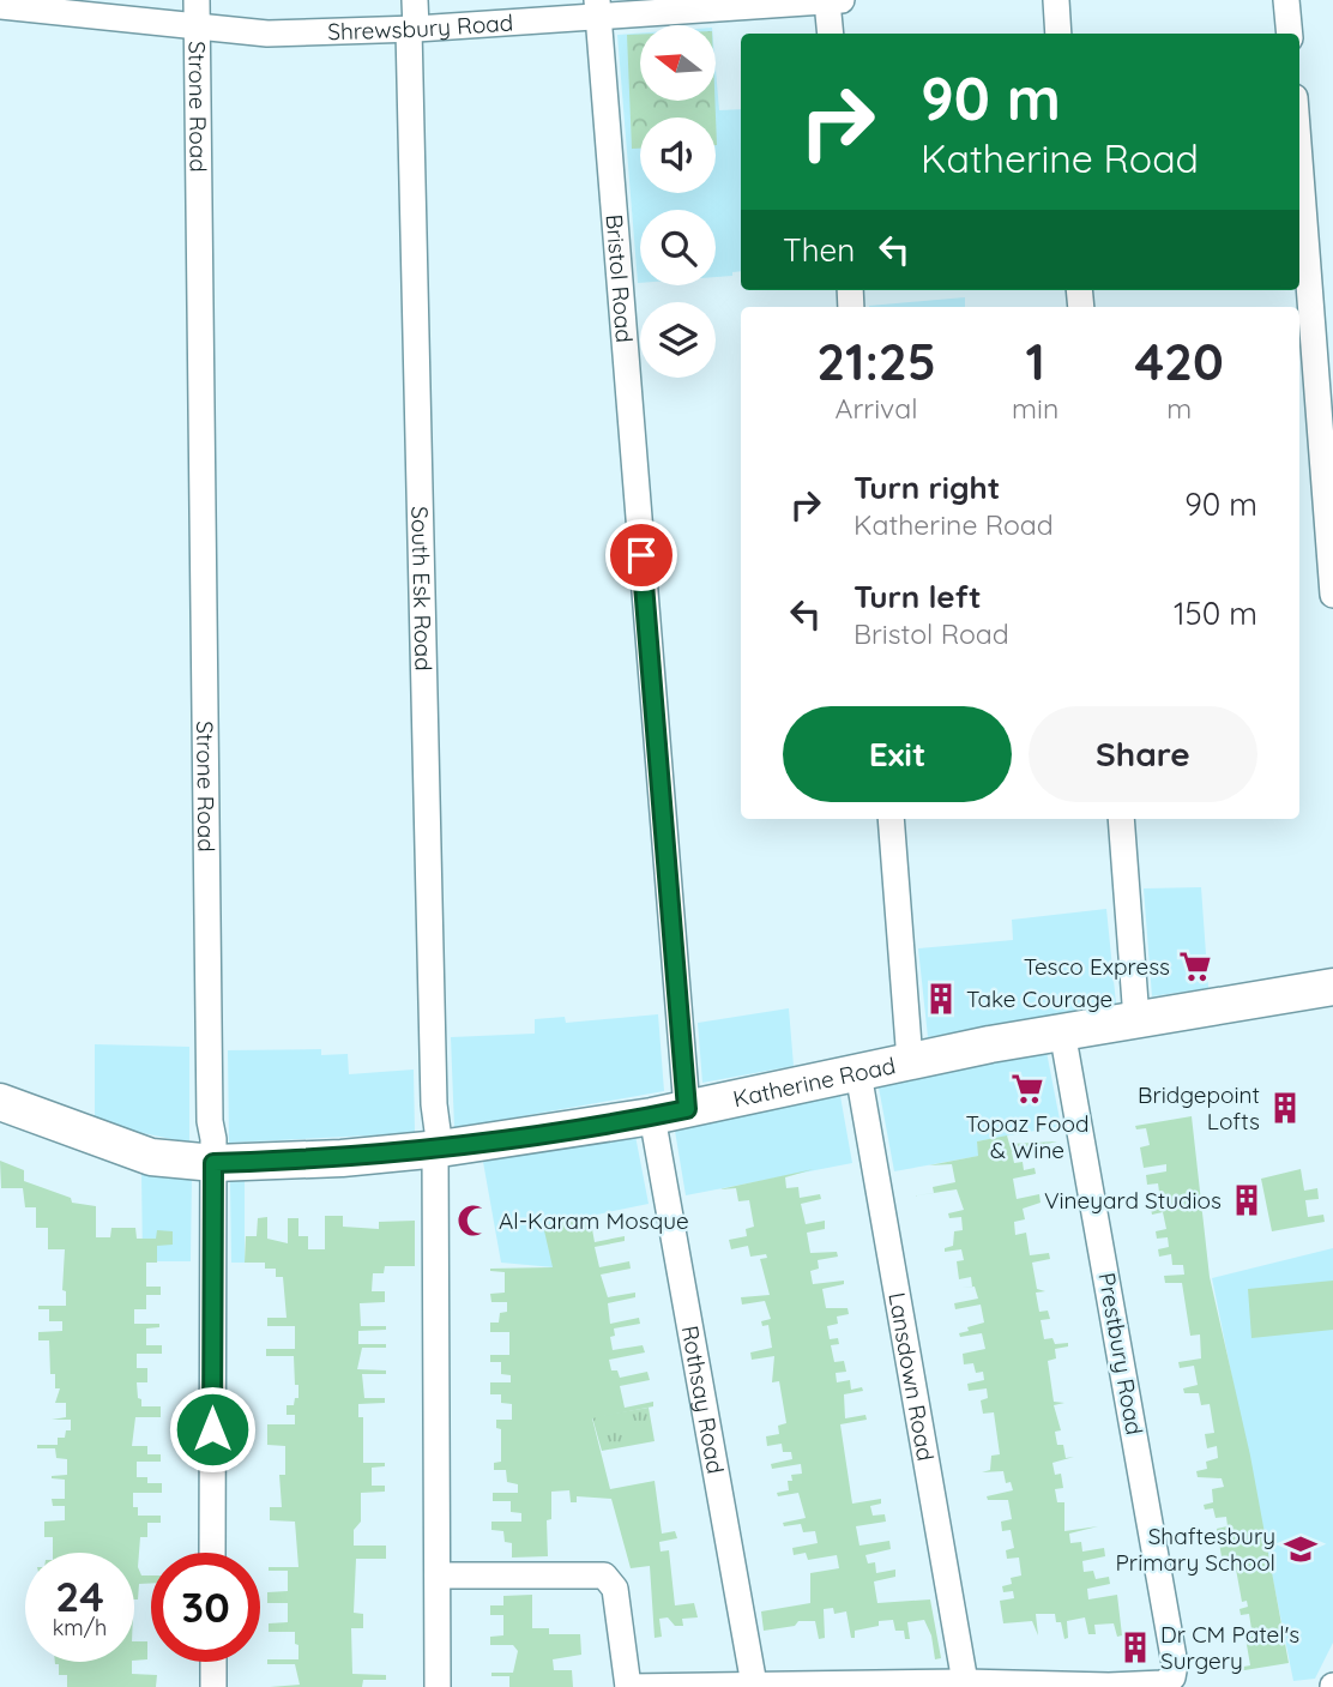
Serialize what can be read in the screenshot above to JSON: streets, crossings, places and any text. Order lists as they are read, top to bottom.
{
  "streets": {
    "main road": ["Katherine Road"],
    "street": [
      "Shrewsbury Road",
      "Strone Road",
      "Bristol Road",
      "South Esk Road",
      "Prestbury Road",
      "Lansdown Road",
      "Rothsay Road"
    ]
  },
  "crossings": [
    ["Shrewsbury Road", "Strone Road"],
    ["Shrewsbury Road", "Bristol Road"],
    ["Shrewsbury Road", "South Esk Road"],
    ["Strone Road", "Katherine Road"],
    ["Bristol Road", "Katherine Road"],
    ["Bristol Road", "Rothsay Road"],
    ["South Esk Road", "Katherine Road"],
    ["Katherine Road", "Prestbury Road"],
    ["Katherine Road", "Lansdown Road"],
    ["Katherine Road", "Rothsay Road"]
  ],
  "places": {
    "supermarket": ["Tesco Express", "Topaz Food & Wine"],
    "building": [
      "Take Courage",
      "Bridgepoint Lofts",
      "Vineyard Studios",
      "Dr CM Patel's Surgery"
    ],
    "mosque": ["Al-Karam Mosque"],
    "school or university": ["Shaftesbury Primary School"]
  },
  "north": "left",
  "page": {
    "turn": ["90 m", "Katherine Road"],
    "then": "Then",
    "eta": [
      "21:25",
      "Arrival",
      "1",
      "min",
      "420",
      "m"
    ],
    "list": [
      {
        "name": "Turn right",
        "note": "Katherine Road",
        "value": "90 m"
      },
      {
        "name": "Turn left",
        "note": "Bristol Road",
        "value": "150 m"
      }
    ],
    "buttons": ["Exit", "Share"],
    "speed": "24 km/h",
    "limit": "30"
  }
}
